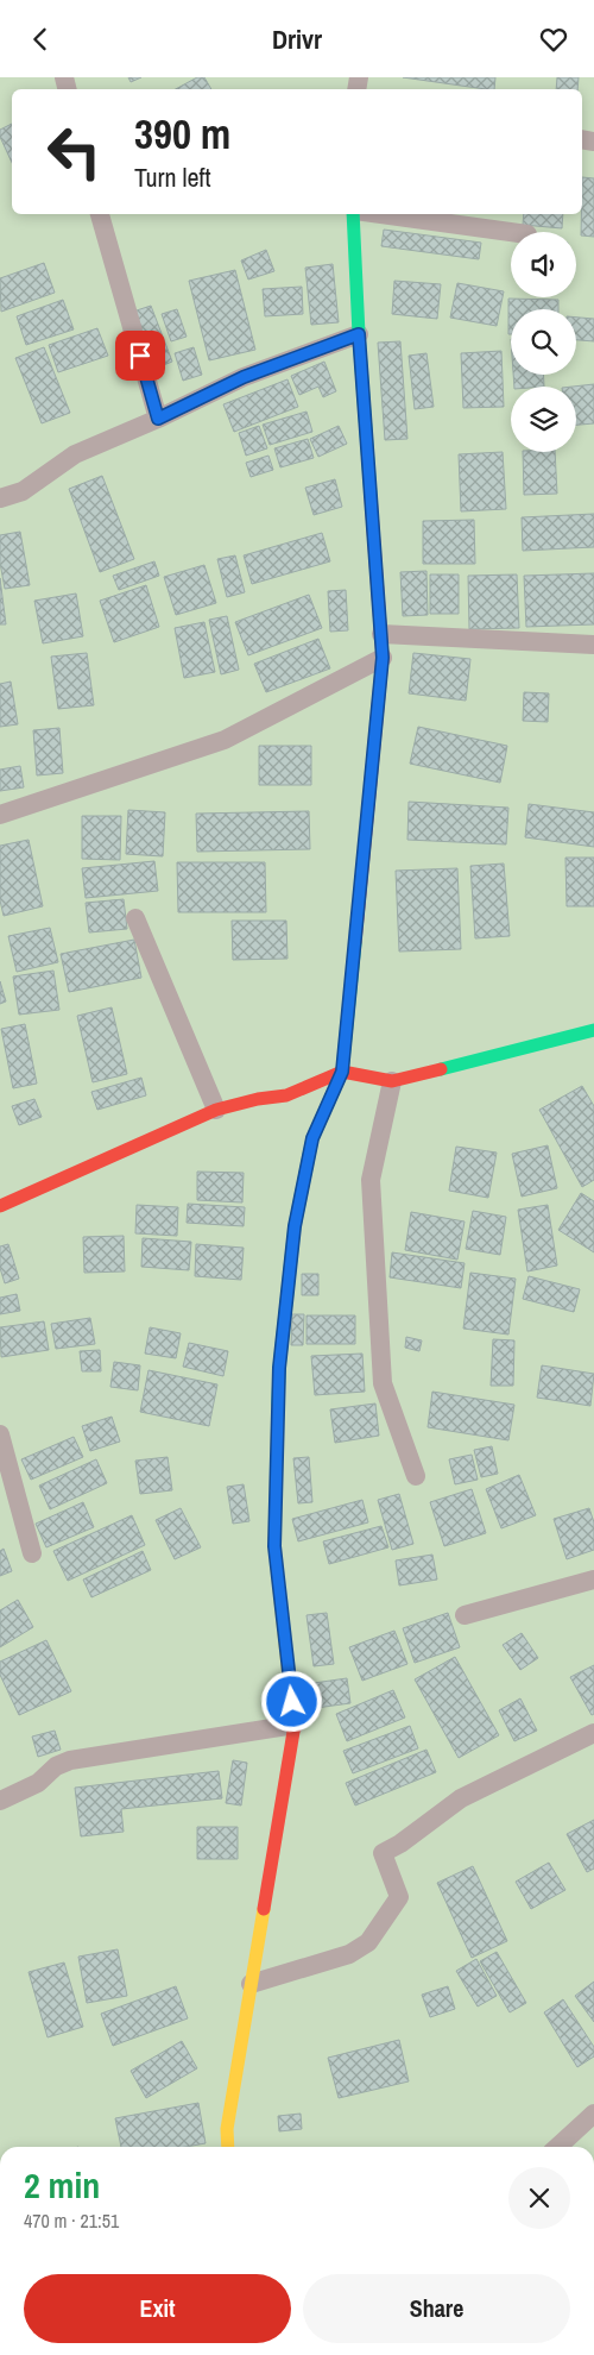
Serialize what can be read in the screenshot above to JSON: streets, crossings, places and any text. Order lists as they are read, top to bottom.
{
  "page": {
    "header": "Drivr",
    "turn": ["390 m", "Turn left"],
    "heading": ["2 min", "470 m · 21:51"],
    "buttons": ["Exit", "Share"]
  }
}
